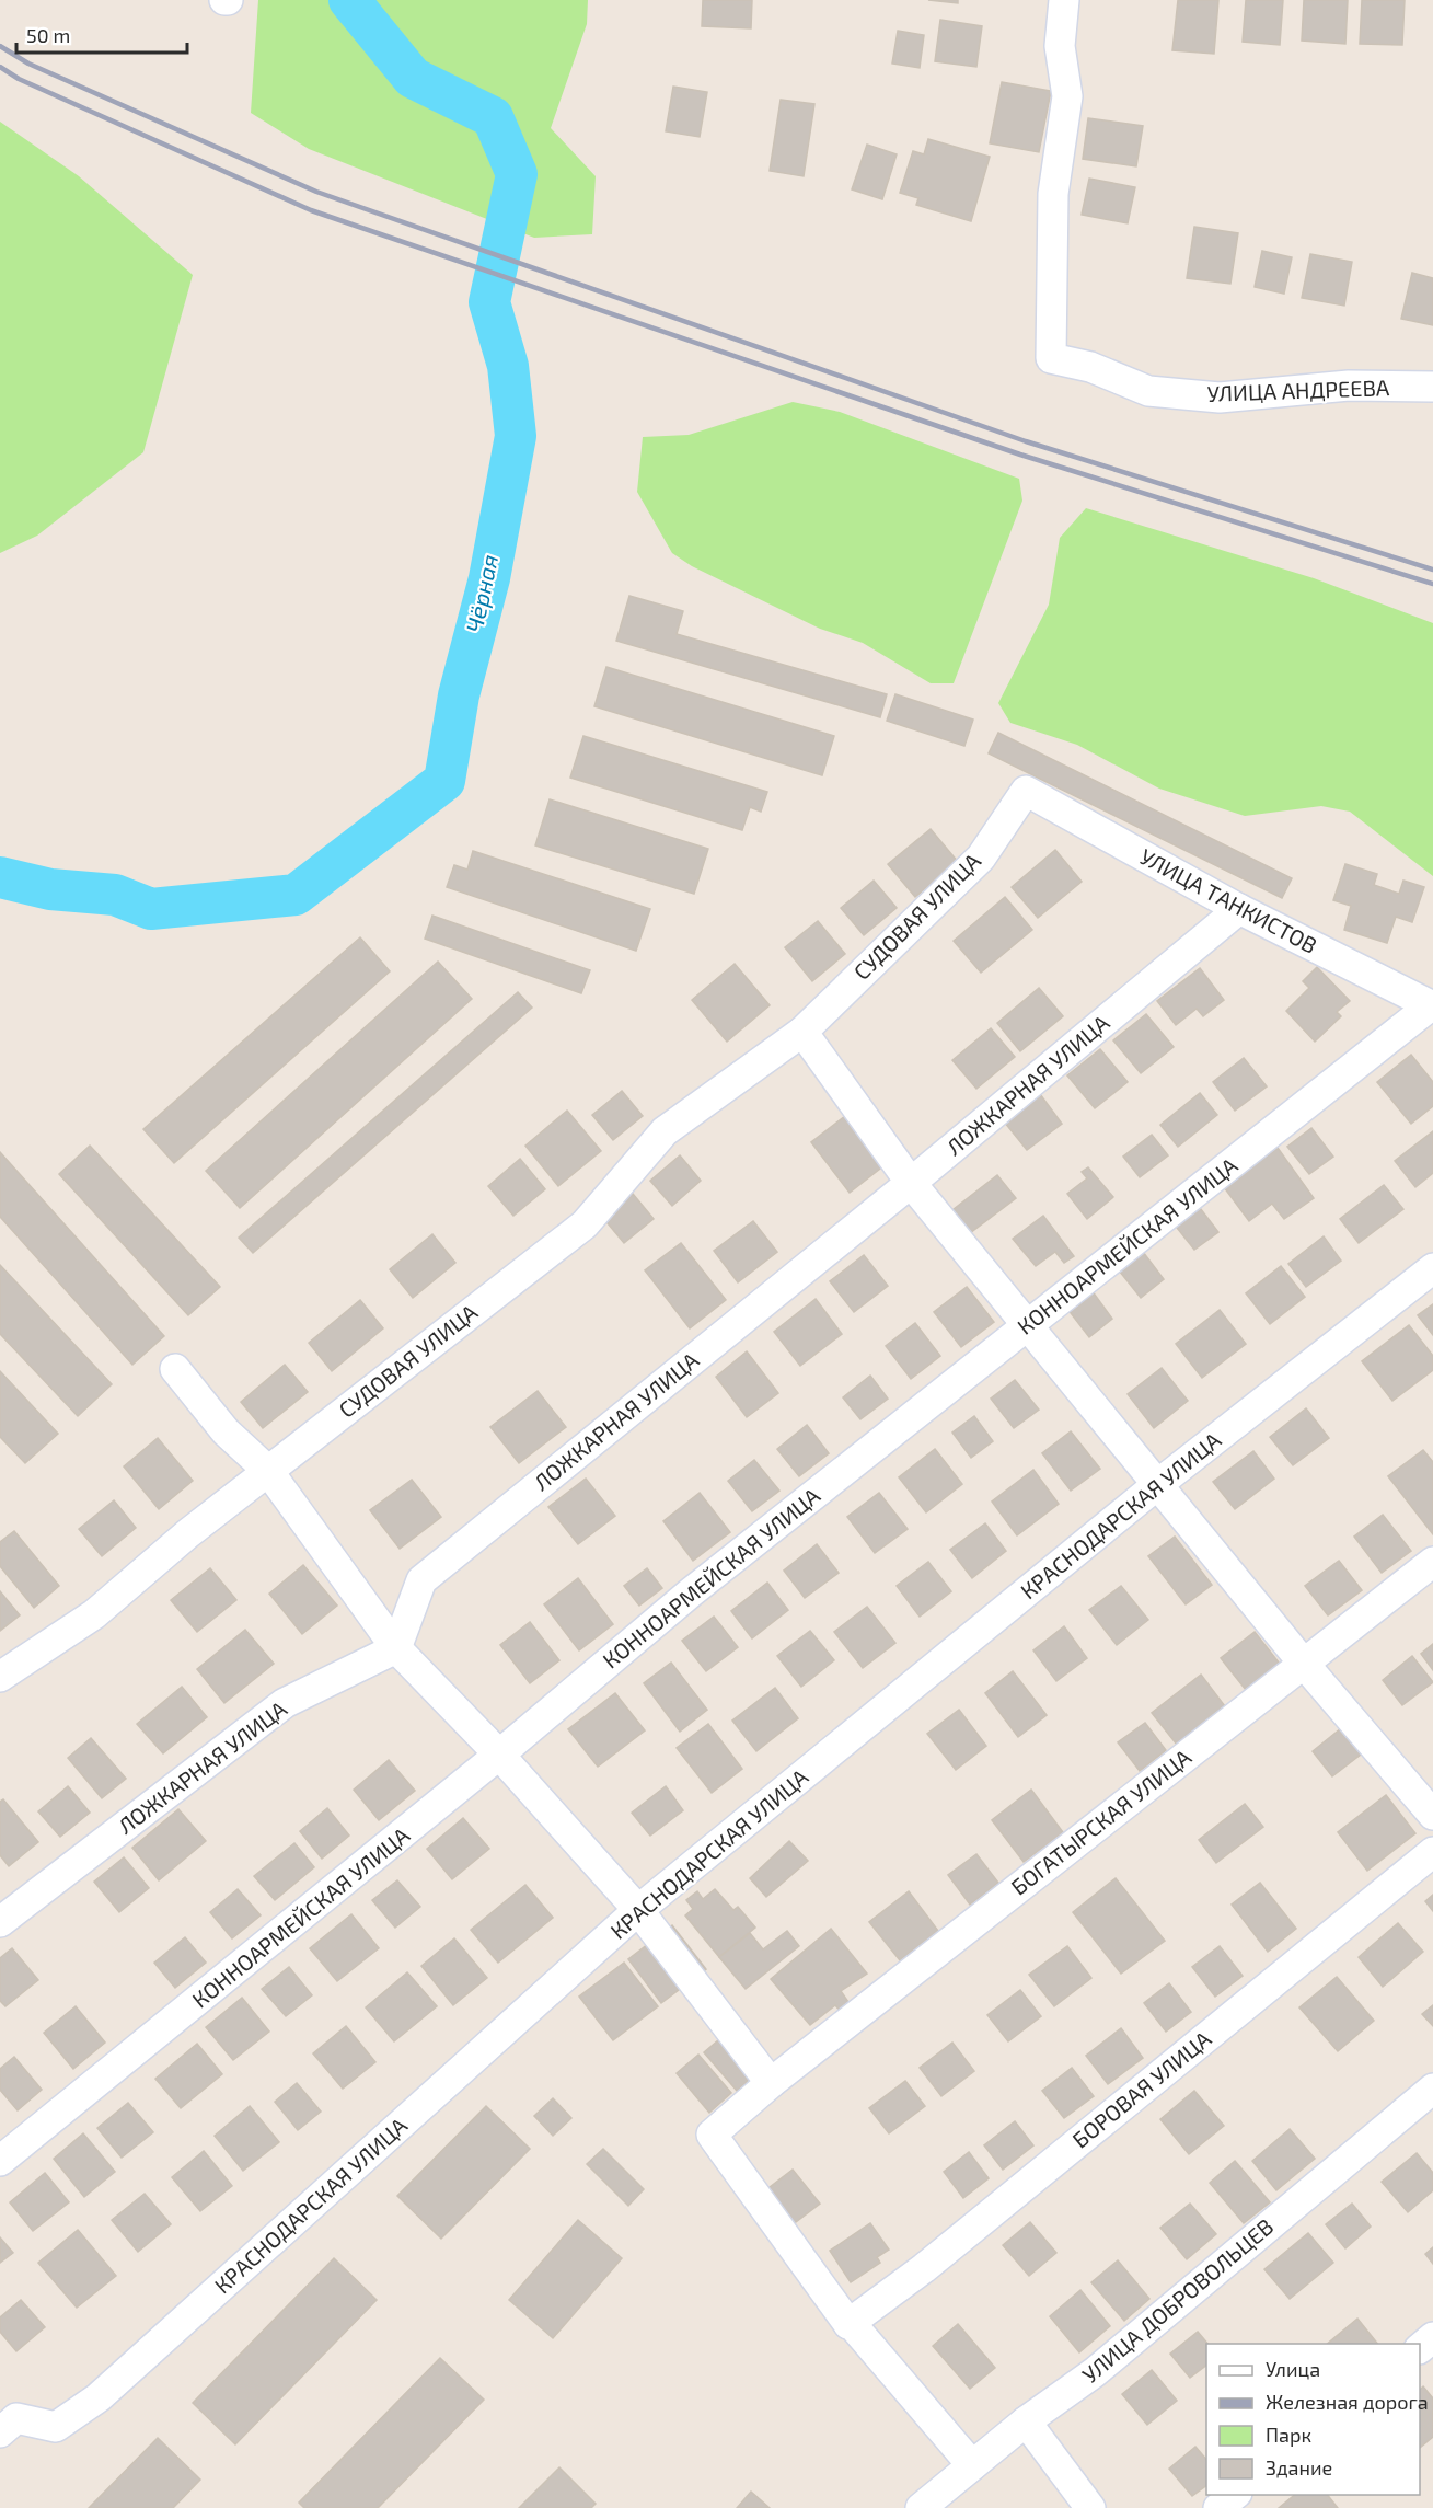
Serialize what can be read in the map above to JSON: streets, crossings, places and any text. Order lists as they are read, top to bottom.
{
  "streets": {
    "street": [
      "УЛИЦА АНДРЕЕВА",
      "УЛИЦА ТАНКИСТОВ",
      "СУДОВАЯ УЛИЦА",
      "ЛОЖКАРНАЯ УЛИЦА",
      "КОННОАРМЕЙСКАЯ УЛИЦА",
      "КРАСНОДАРСКАЯ УЛИЦА",
      "БОГАТЫРСКАЯ УЛИЦА",
      "БОРОВАЯ УЛИЦА",
      "УЛИЦА ДОБРОВОЛЬЦЕВ"
    ]
  },
  "crossings": [
    ["УЛИЦА ТАНКИСТОВ", "СУДОВАЯ УЛИЦА"],
    ["УЛИЦА ТАНКИСТОВ", "ЛОЖКАРНАЯ УЛИЦА"],
    ["УЛИЦА ТАНКИСТОВ", "КОННОАРМЕЙСКАЯ УЛИЦА"],
    ["БОГАТЫРСКАЯ УЛИЦА", "БОРОВАЯ УЛИЦА"]
  ],
  "water": ["Чёрная"],
  "legend": [
    "Улица",
    "Железная дорога",
    "Парк",
    "Здание"
  ],
  "scale_bar": "50 m"
}
